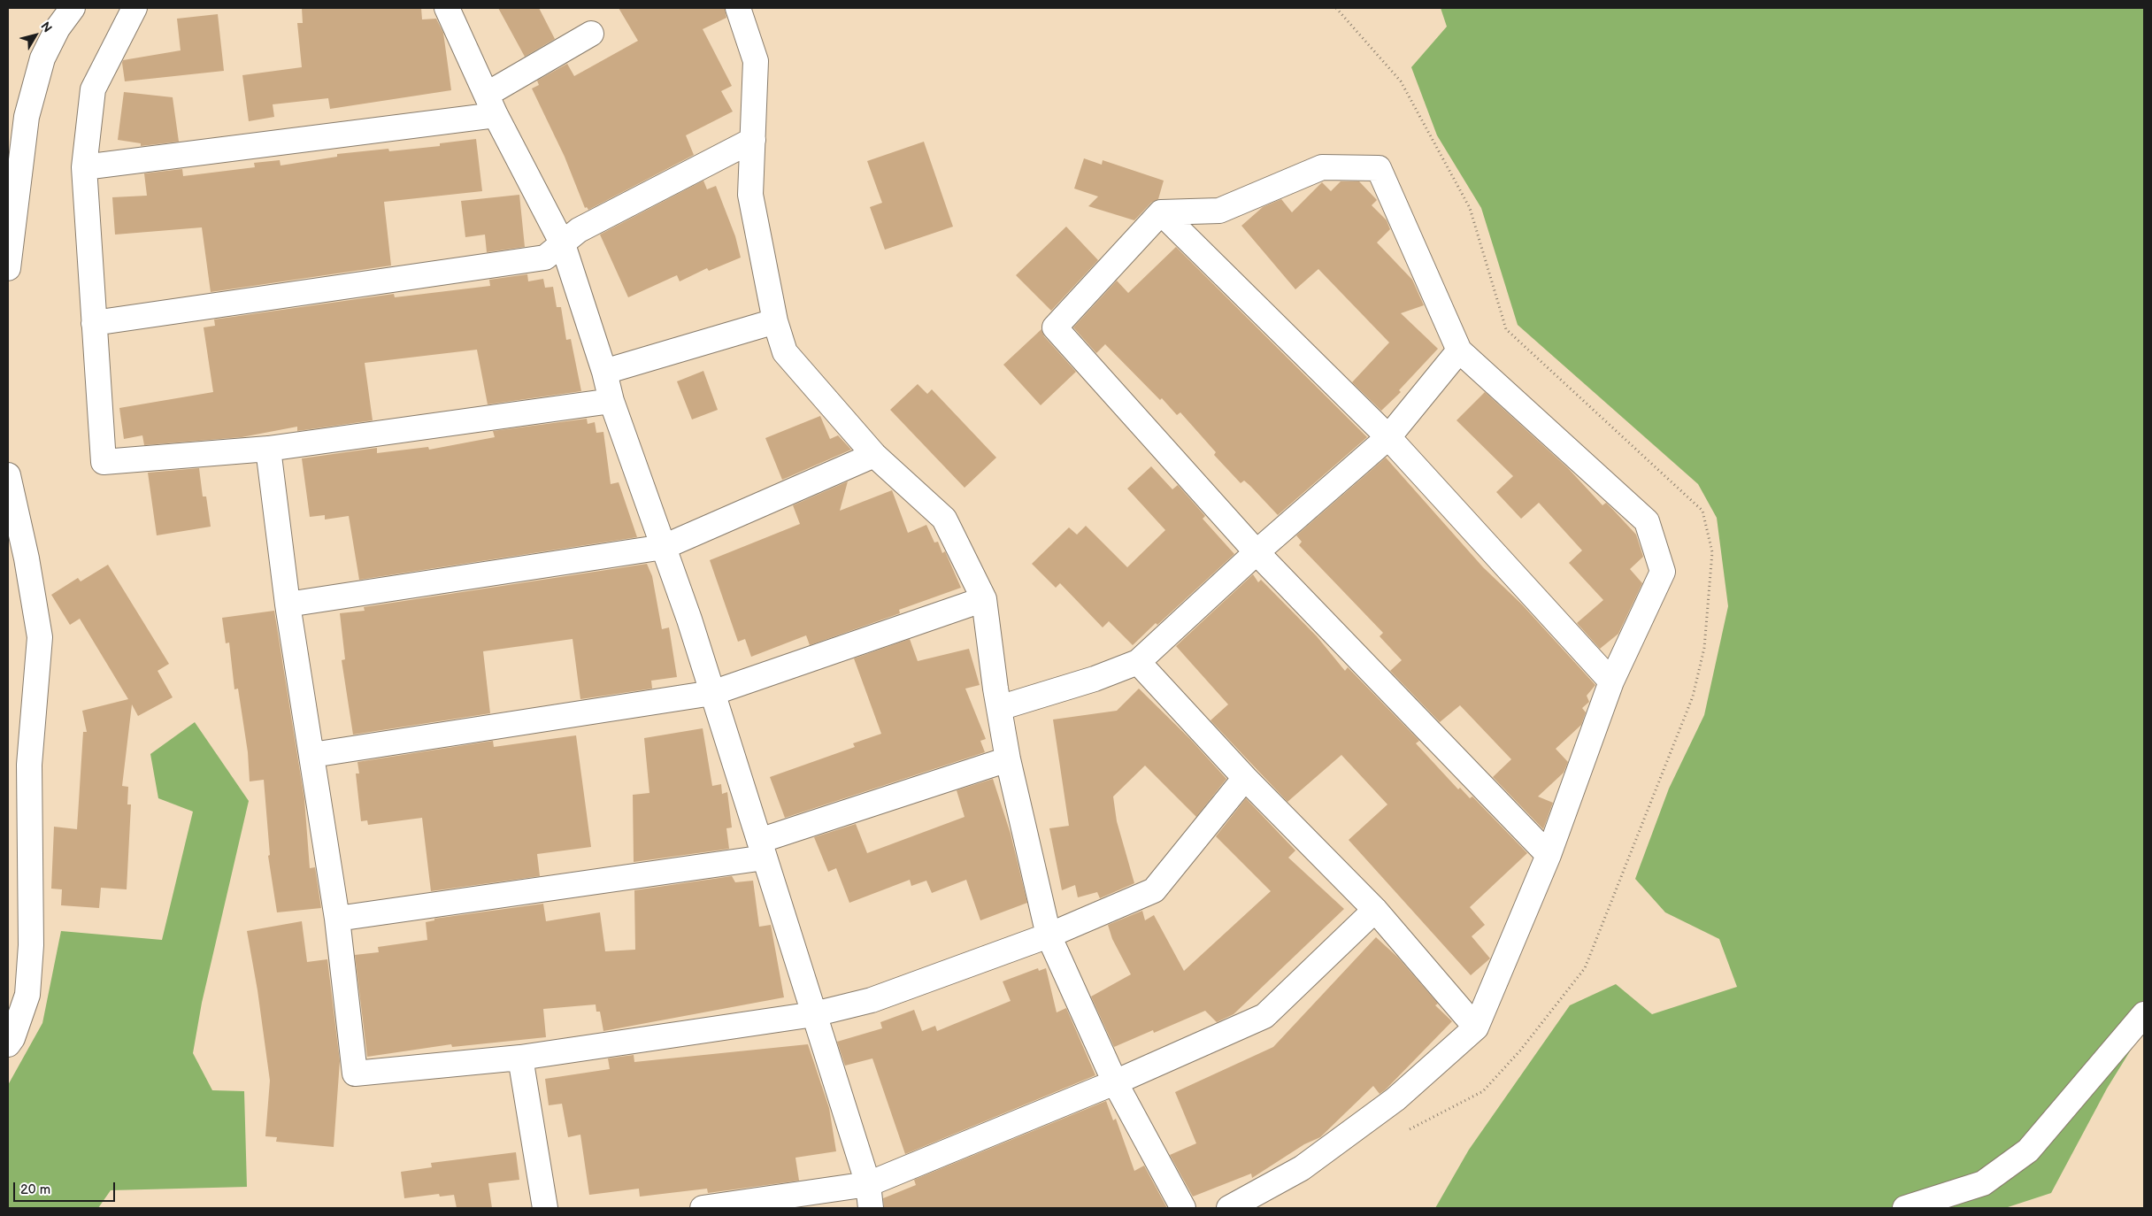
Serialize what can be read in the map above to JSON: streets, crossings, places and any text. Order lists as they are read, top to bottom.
{
  "scale_bar": "20 m",
  "north": "top right"
}
